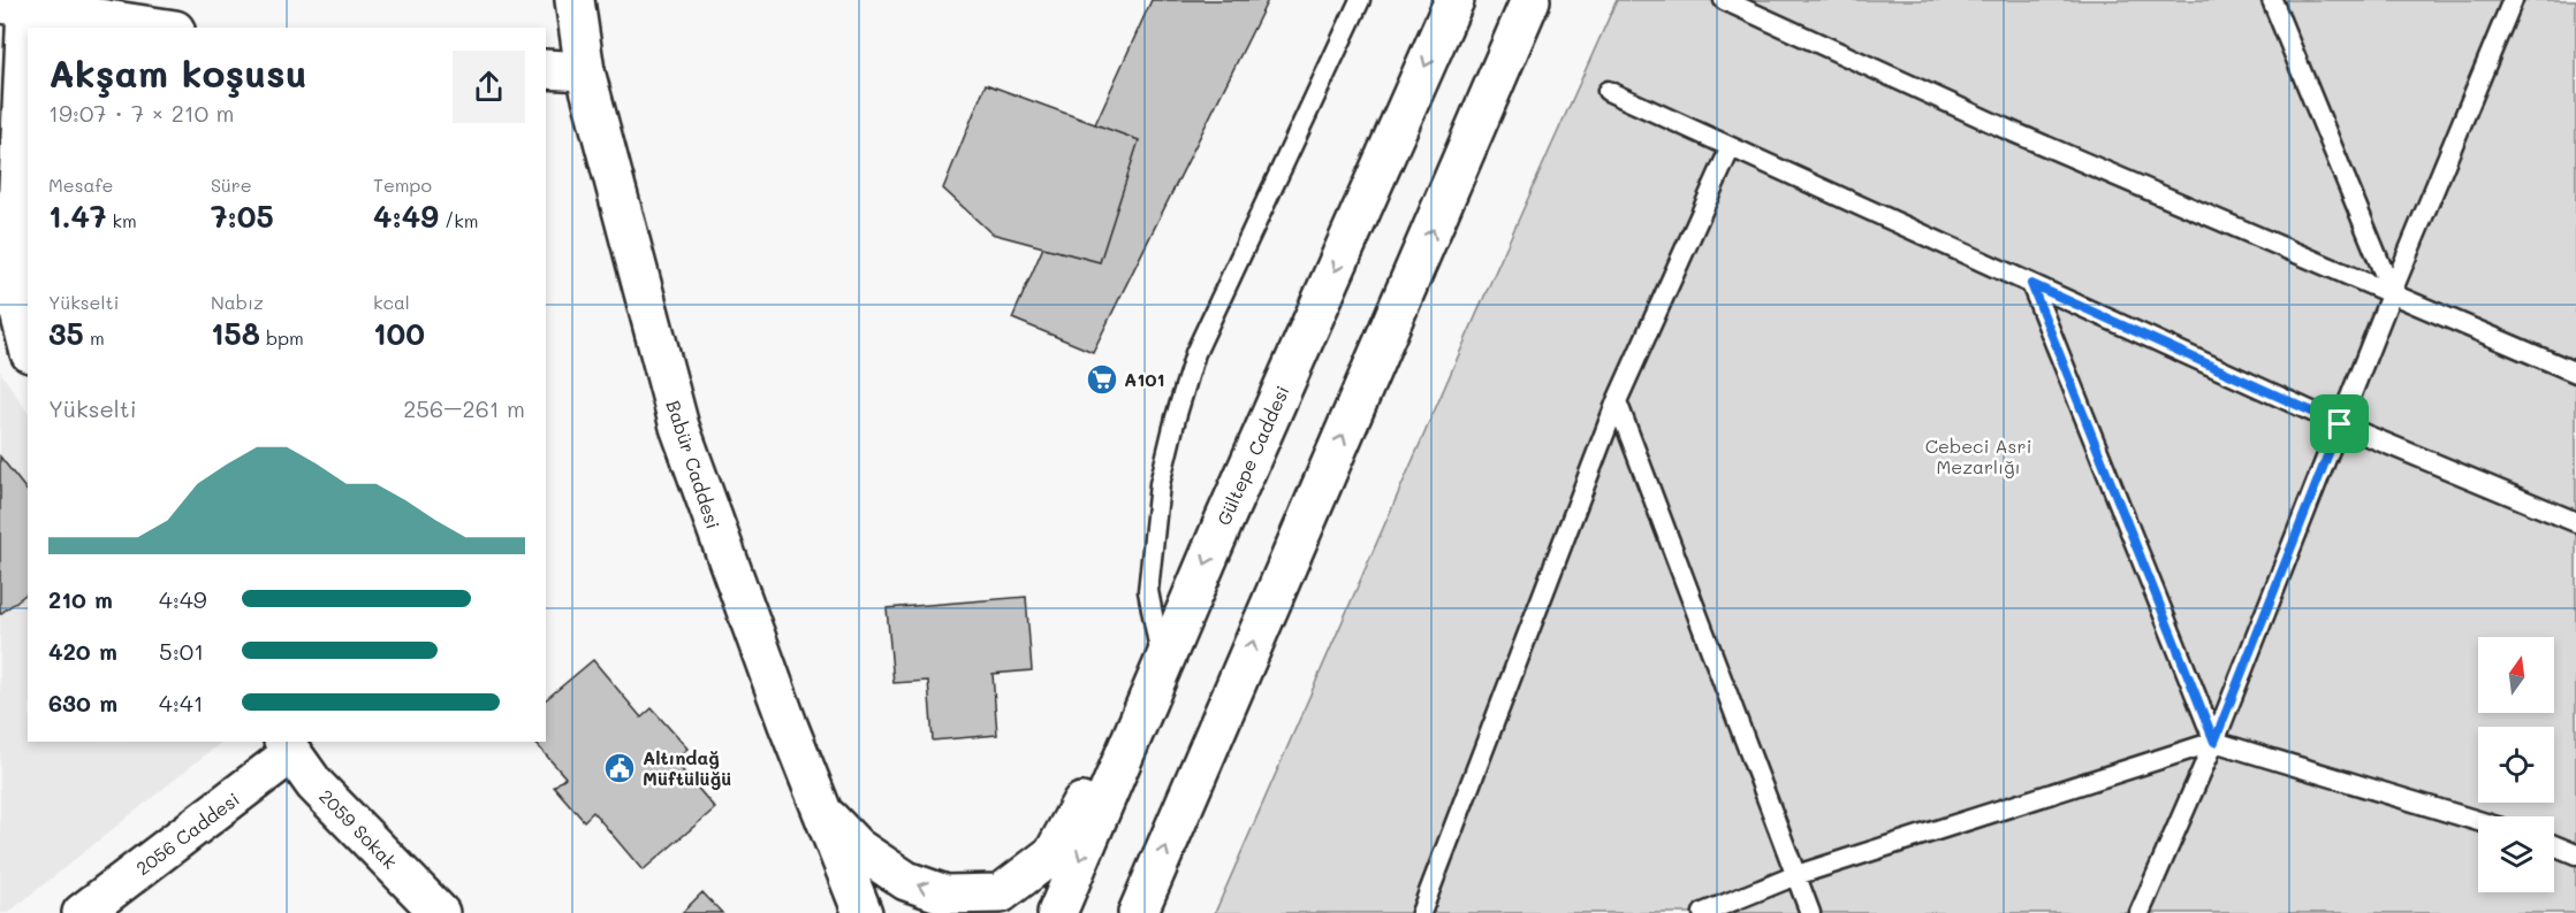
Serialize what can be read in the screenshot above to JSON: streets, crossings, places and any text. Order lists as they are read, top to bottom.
{
  "streets": {
    "main road": [
      "Gültepe Caddesi",
      "Babür Caddesi",
      "2059 Sokak",
      "2056 Caddesi"
    ]
  },
  "crossings": [
    ["2059 Sokak", "2056 Caddesi"]
  ],
  "parks": ["Cebeci Asri Mezarlığı"],
  "places": {
    "supermarket": ["A101"],
    "public building": ["Altındağ Müftülüğü"]
  },
  "north": "top",
  "page": {
    "heading": ["Akşam koşusu", "19:07 · 7 × 210 m"],
    "stats": [
      ["Mesafe", "1.47 km"],
      ["Süre", "7:05"],
      ["Tempo", "4:49 /km"],
      ["Yükselti", "35 m"],
      ["Nabız", "158 bpm"],
      ["kcal", "100"]
    ],
    "chart": ["Yükselti", "256–261 m"],
    "list": [
      {
        "name": "210 m",
        "note": "4:49"
      },
      {
        "name": "420 m",
        "note": "5:01"
      },
      {
        "name": "630 m",
        "note": "4:41"
      }
    ]
  }
}
